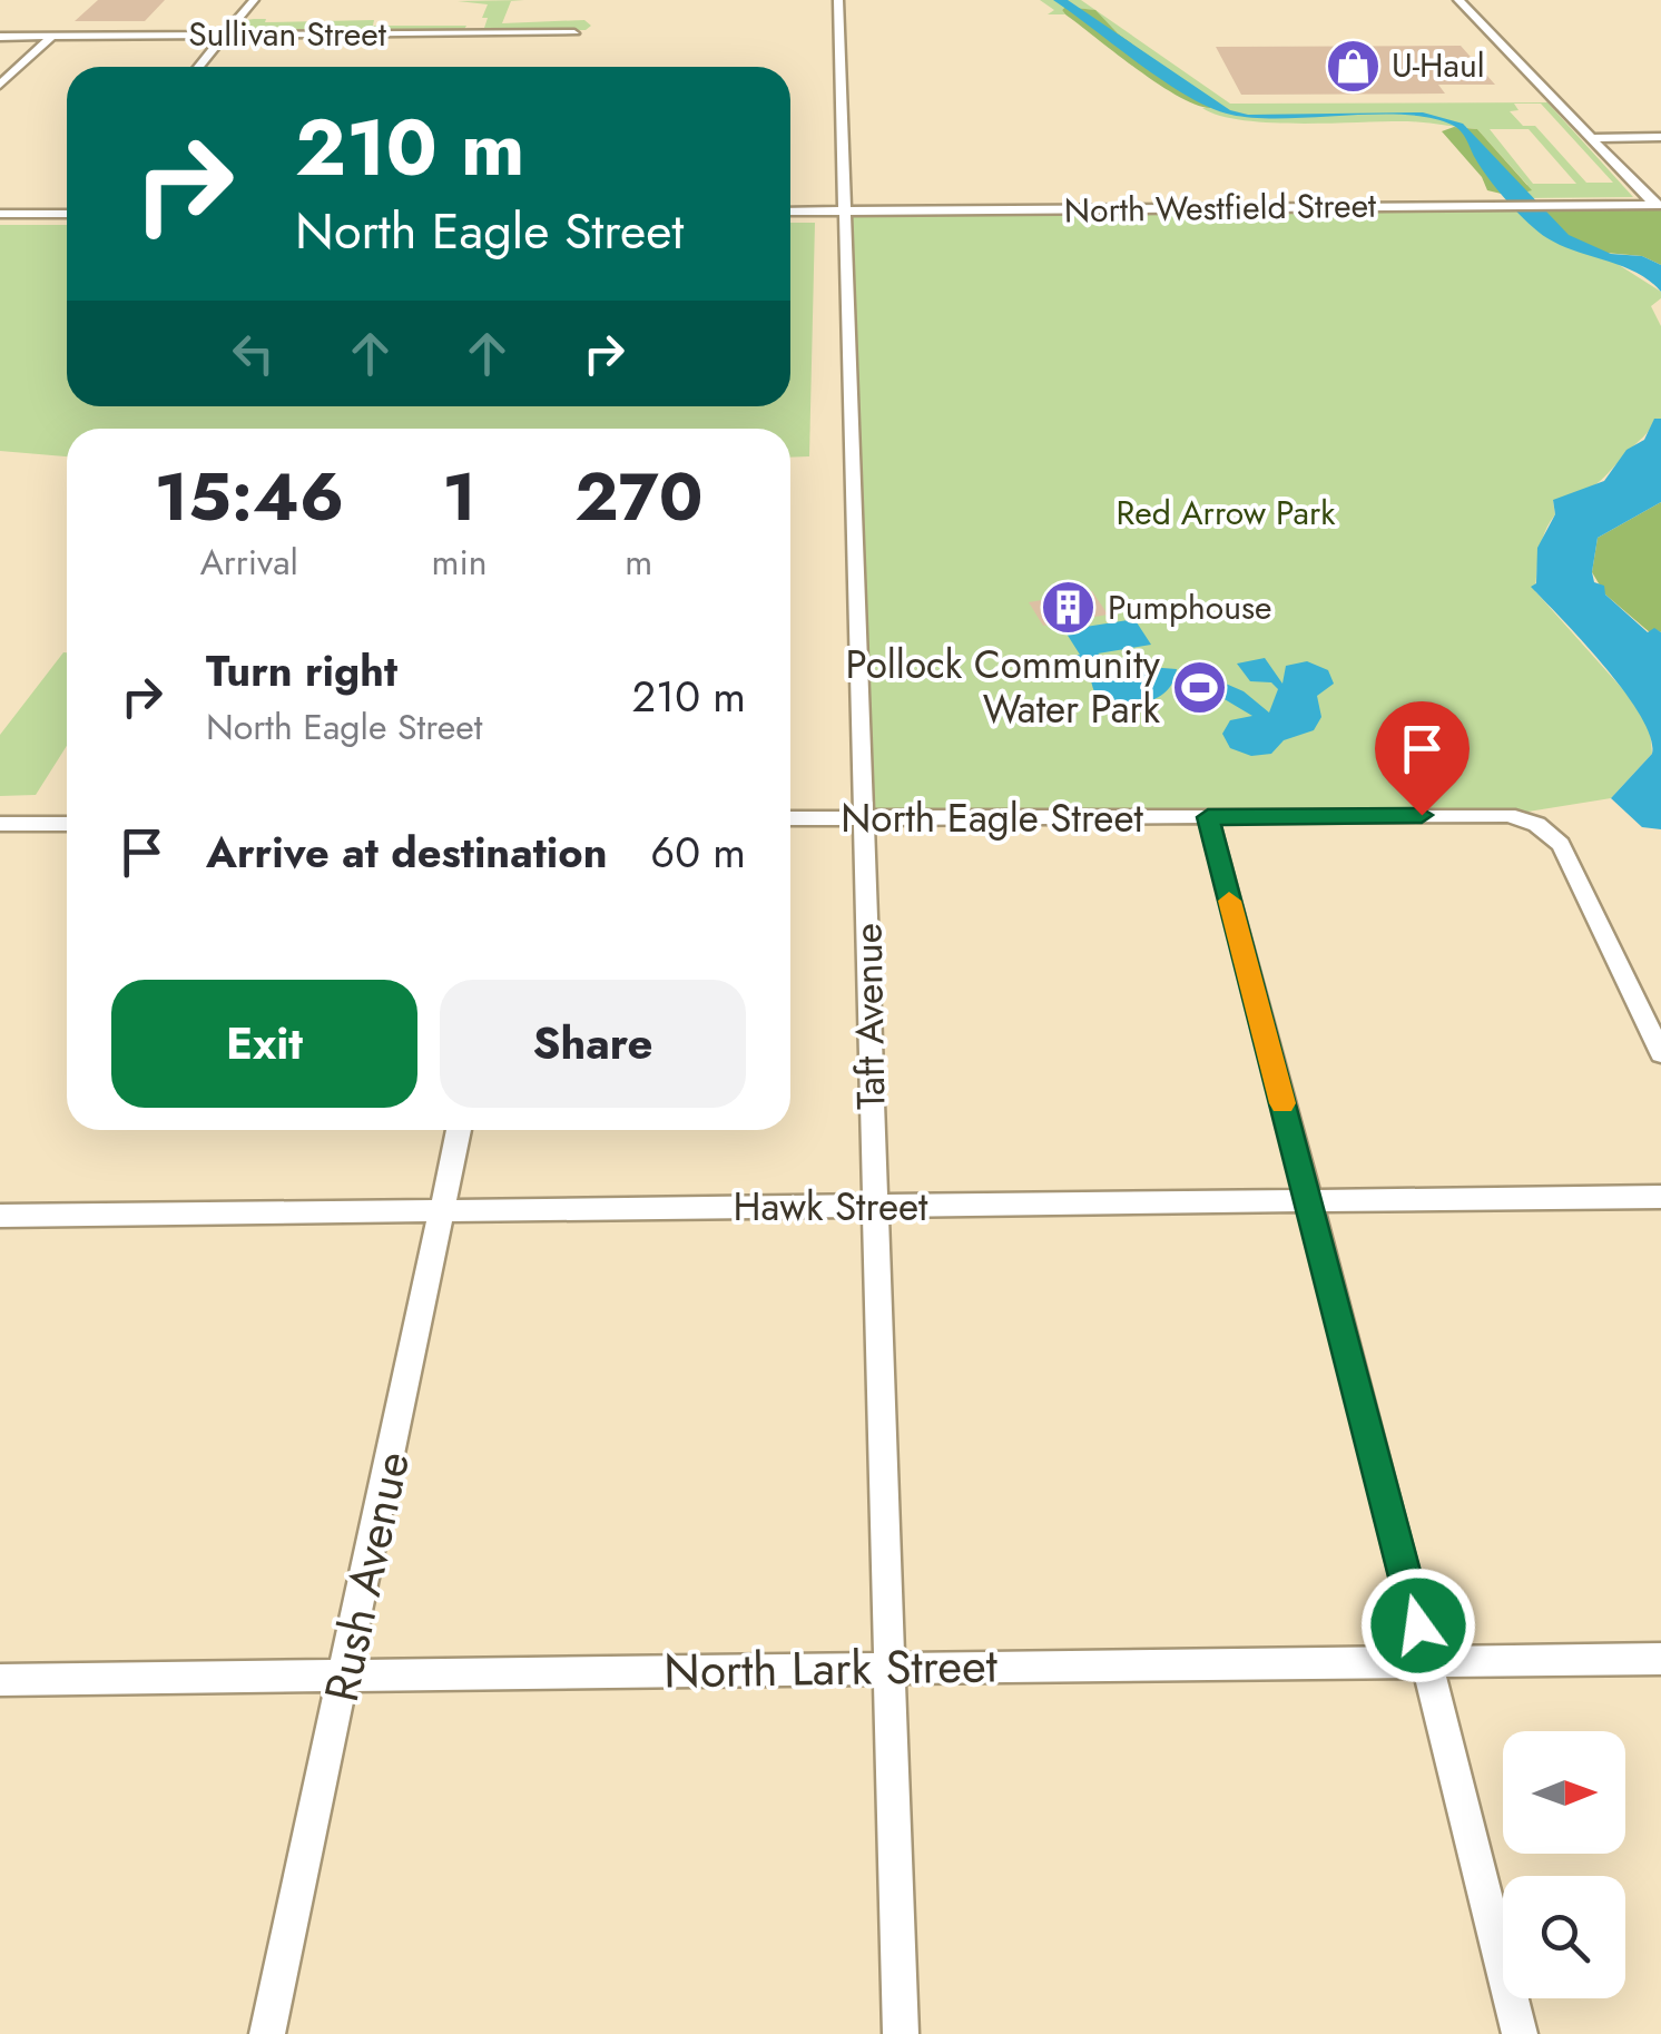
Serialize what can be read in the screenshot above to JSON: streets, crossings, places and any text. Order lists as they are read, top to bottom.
{
  "streets": {
    "street": [
      "Sullivan Street",
      "North Westfield Street",
      "North Eagle Street",
      "Taft Avenue",
      "Hawk Street",
      "Rush Avenue",
      "North Lark Street"
    ]
  },
  "crossings": [
    ["North Westfield Street", "Taft Avenue"],
    ["North Eagle Street", "Taft Avenue"],
    ["Taft Avenue", "Hawk Street"],
    ["Taft Avenue", "North Lark Street"],
    ["Hawk Street", "Rush Avenue"],
    ["Rush Avenue", "North Lark Street"]
  ],
  "parks": ["Red Arrow Park"],
  "places": {
    "shop": ["U-Haul"],
    "building": ["Pumphouse"],
    "sports": ["Pollock Community Water Park"]
  },
  "north": "right",
  "page": {
    "turn": ["210 m", "North Eagle Street"],
    "eta": [
      "15:46",
      "Arrival",
      "1",
      "min",
      "270",
      "m"
    ],
    "list": [
      {
        "name": "Turn right",
        "note": "North Eagle Street",
        "value": "210 m"
      },
      {
        "name": "Arrive at destination",
        "value": "60 m"
      }
    ],
    "buttons": ["Exit", "Share"]
  }
}
